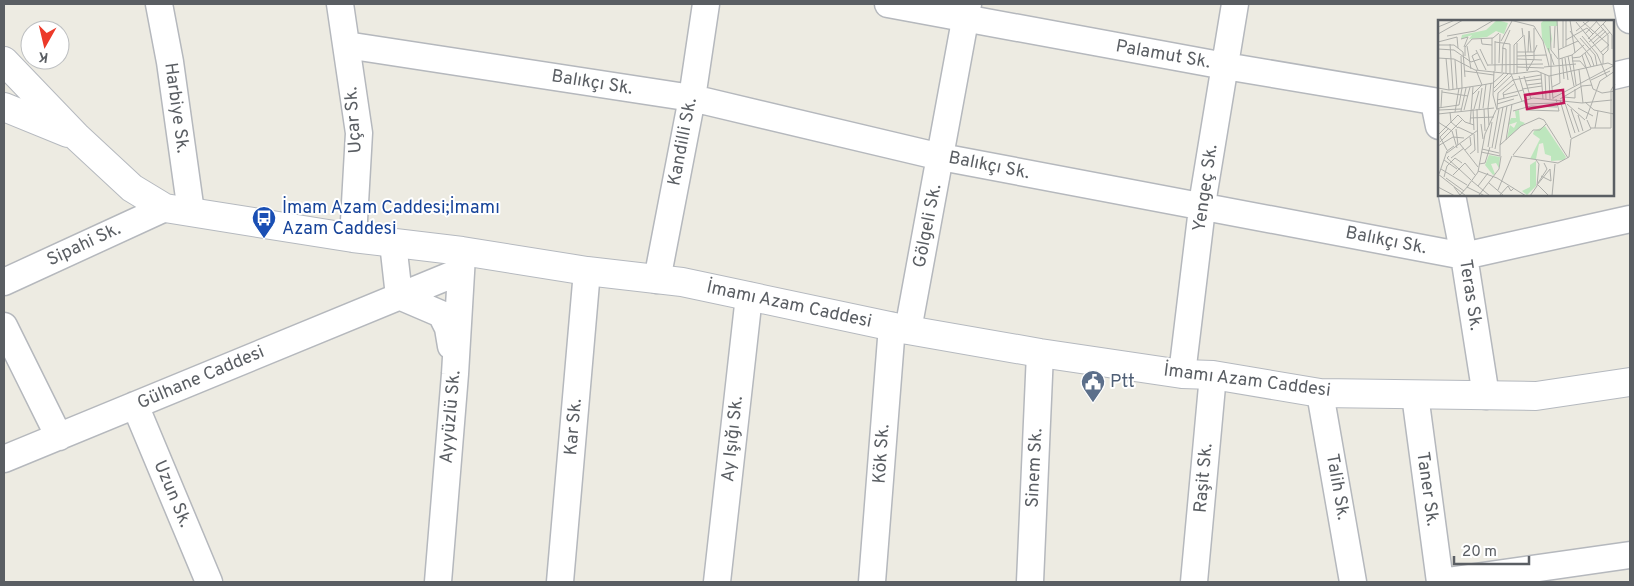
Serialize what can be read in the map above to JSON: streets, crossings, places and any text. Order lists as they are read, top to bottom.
{
  "streets": {
    "street": [
      "Palamut Sk.",
      "Balıkçı Sk.",
      "Harbiye Sk.",
      "Uçar Sk.",
      "Kandilli Sk.",
      "Yengeç Sk.",
      "Gölgeli Sk.",
      "Sipahi Sk.",
      "Teras Sk.",
      "İmamı Azam Caddesi",
      "Gülhane Caddesi",
      "Ayyüzlü Sk.",
      "Kar Sk.",
      "Ay Işığı Sk.",
      "Kök Sk.",
      "Sinem Sk.",
      "Raşit Sk.",
      "Talih Sk.",
      "Taner Sk.",
      "Uzun Sk."
    ]
  },
  "crossings": [
    ["Palamut Sk.", "Yengeç Sk."],
    ["Palamut Sk.", "Gölgeli Sk."],
    ["Balıkçı Sk.", "Uçar Sk."],
    ["Balıkçı Sk.", "Kandilli Sk."],
    ["Balıkçı Sk.", "Yengeç Sk."],
    ["Balıkçı Sk.", "Gölgeli Sk."],
    ["Balıkçı Sk.", "Teras Sk."],
    ["Harbiye Sk.", "Sipahi Sk."],
    ["Harbiye Sk.", "İmamı Azam Caddesi"],
    ["Uçar Sk.", "İmamı Azam Caddesi"],
    ["Kandilli Sk.", "İmamı Azam Caddesi"],
    ["Yengeç Sk.", "İmamı Azam Caddesi"],
    ["Gölgeli Sk.", "İmamı Azam Caddesi"],
    ["Gölgeli Sk.", "Kök Sk."],
    ["Sipahi Sk.", "İmamı Azam Caddesi"],
    ["Teras Sk.", "İmamı Azam Caddesi"],
    ["İmamı Azam Caddesi", "Gülhane Caddesi"],
    ["İmamı Azam Caddesi", "Ayyüzlü Sk."],
    ["İmamı Azam Caddesi", "Kar Sk."],
    ["İmamı Azam Caddesi", "Ay Işığı Sk."],
    ["İmamı Azam Caddesi", "Kök Sk."],
    ["İmamı Azam Caddesi", "Sinem Sk."],
    ["İmamı Azam Caddesi", "Raşit Sk."],
    ["İmamı Azam Caddesi", "Talih Sk."],
    ["İmamı Azam Caddesi", "Taner Sk."],
    ["Gülhane Caddesi", "Ayyüzlü Sk."],
    ["Gülhane Caddesi", "Uzun Sk."]
  ],
  "places": {
    "bus stop": ["İmam Azam Caddesi;İmamı Azam Caddesi"],
    "public building": ["Ptt"]
  },
  "scale_bar": "20 m",
  "north": "bottom"
}
